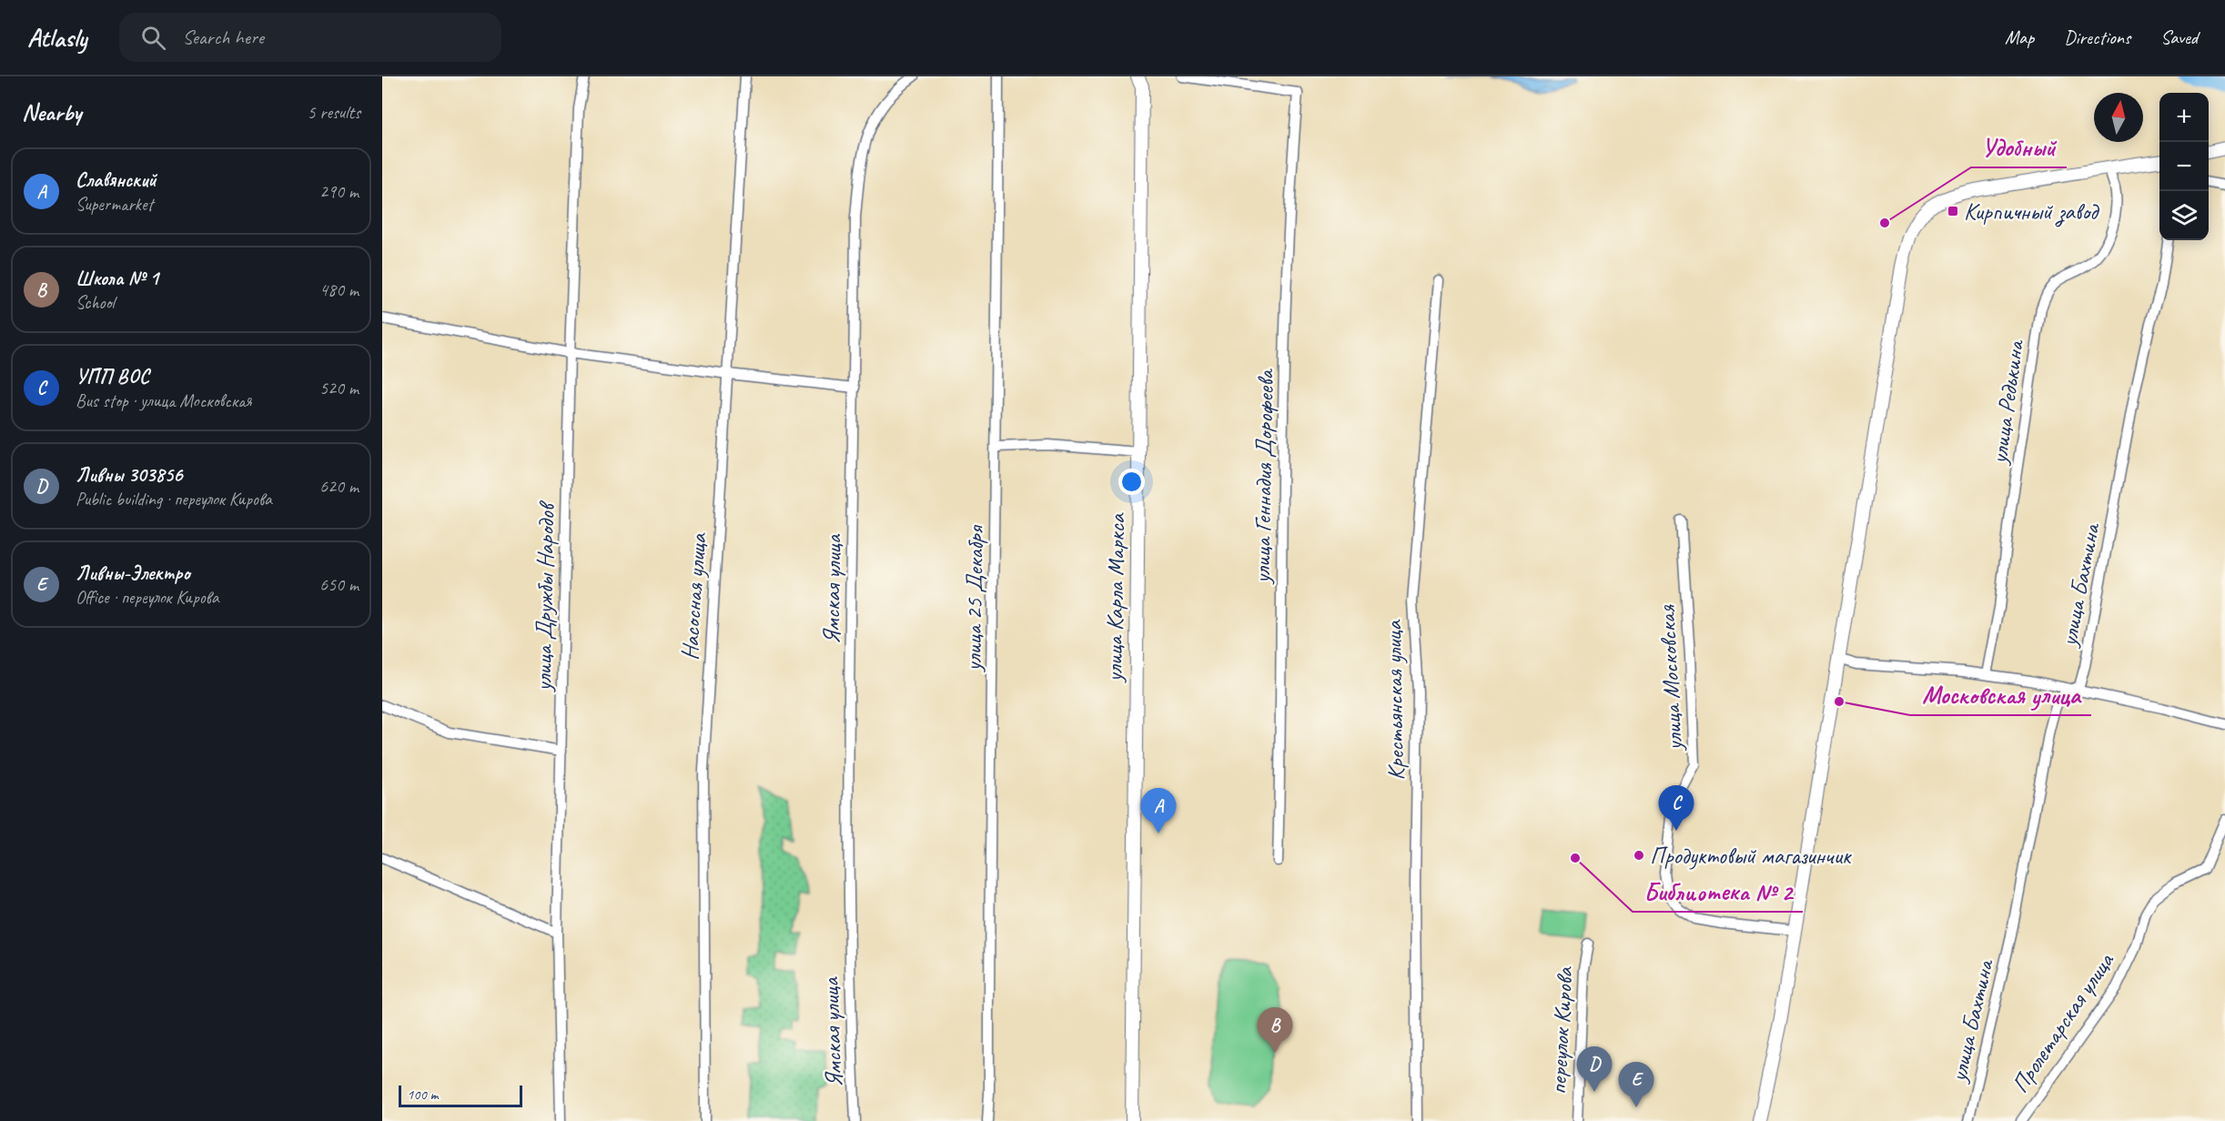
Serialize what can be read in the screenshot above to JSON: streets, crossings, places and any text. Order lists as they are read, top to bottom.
{
  "streets": {
    "street": [
      "улица Редькина",
      "улица Геннадия Дорофеева",
      "улица Бахтина",
      "Ямская улица",
      "Насосная улица",
      "улица Дружбы Народов",
      "улица Карла Маркса",
      "улица 25 Декабря",
      "улица Московская",
      "Крестьянская улица",
      "Пролетарская улица",
      "переулок Кирова"
    ]
  },
  "places": {
    "transit": ["Кирпичный завод"],
    "other": [
      "Удобный",
      "Московская улица",
      "Продуктовый магазинчик",
      "Библиотека № 2"
    ]
  },
  "scale_bar": "100 m",
  "north": "top",
  "page": {
    "header": "Atlasly",
    "search": "Search here",
    "nav": ["Map", "Directions", "Saved"],
    "heading": ["Nearby", "5 results"],
    "map_buttons": ["+", "−"],
    "list": [
      {
        "mark": "A",
        "name": "Славянский",
        "note": "Supermarket",
        "value": "290 m"
      },
      {
        "mark": "B",
        "name": "Школа № 1",
        "note": "School",
        "value": "480 m"
      },
      {
        "mark": "C",
        "name": "УПП ВОС",
        "note": "Bus stop · улица Московская",
        "value": "520 m"
      },
      {
        "mark": "D",
        "name": "Ливны 303856",
        "note": "Public building · переулок Кирова",
        "value": "620 m"
      },
      {
        "mark": "E",
        "name": "Ливны-Электро",
        "note": "Office · переулок Кирова",
        "value": "650 m"
      }
    ],
    "pins": [
      "C",
      "A",
      "B",
      "D",
      "E"
    ],
    "scale": "100 m"
  }
}
